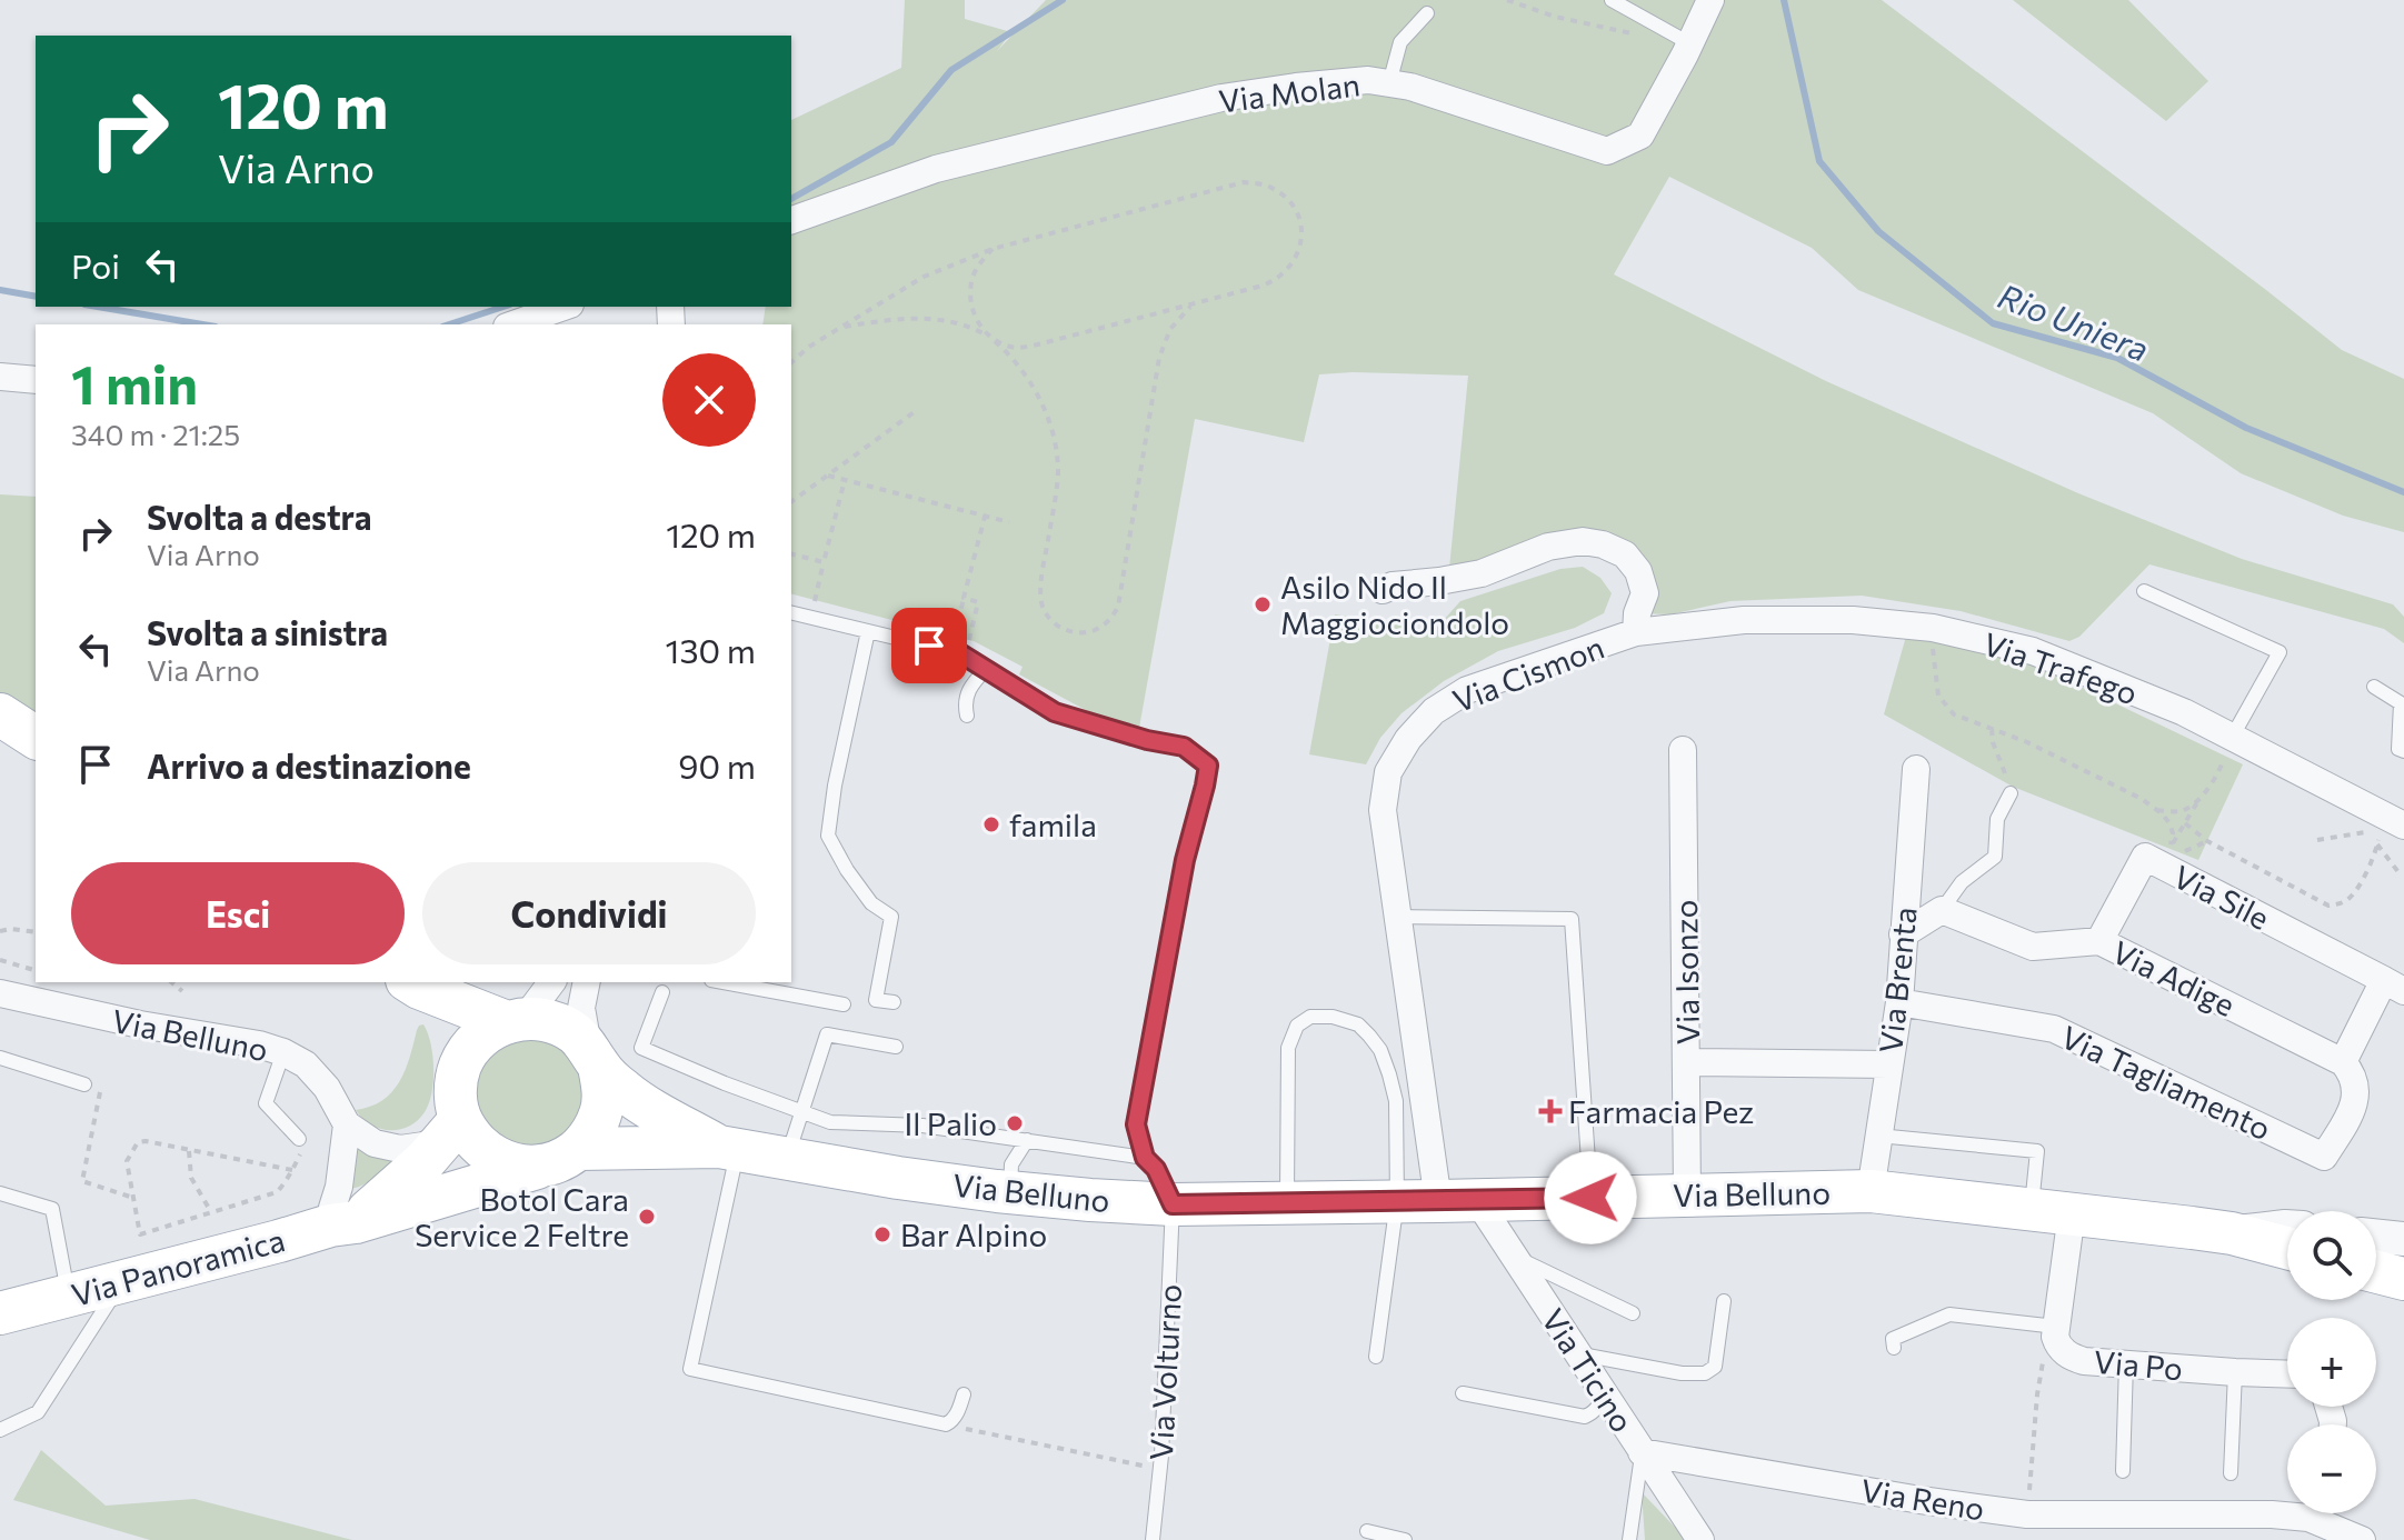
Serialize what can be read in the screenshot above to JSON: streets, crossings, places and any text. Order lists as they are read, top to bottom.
{
  "streets": {
    "main road": ["Via Belluno", "Via Panoramica"],
    "street": [
      "Via Molan",
      "Via Trafego",
      "Via Cismon",
      "Via Sile",
      "Via Isonzo",
      "Via Adige",
      "Via Brenta",
      "Via Tagliamento",
      "Via Po",
      "Via Ticino",
      "Via Reno"
    ],
    "lane": ["Via Volturno"]
  },
  "crossings": [
    ["Via Trafego", "Via Cismon"],
    ["Via Cismon", "Via Belluno"],
    ["Via Cismon", "Via Ticino"],
    ["Via Sile", "Via Adige"],
    ["Via Isonzo", "Via Belluno"],
    ["Via Adige", "Via Tagliamento"],
    ["Via Brenta", "Via Belluno"],
    ["Via Brenta", "Via Tagliamento"],
    ["Via Belluno", "Via Panoramica"],
    ["Via Belluno", "Via Po"],
    ["Via Belluno", "Via Ticino"],
    ["Via Belluno", "Via Volturno"],
    ["Via Ticino", "Via Reno"]
  ],
  "water": ["Rio Uniera"],
  "places": {
    "other": [
      "Asilo Nido Il Maggiociondolo",
      "famila",
      "Il Palio",
      "Botol Cara Service 2 Feltre",
      "Bar Alpino"
    ],
    "health": ["Farmacia Pez"]
  },
  "page": {
    "turn": ["120 m", "Via Arno"],
    "then": "Poi",
    "heading": ["1 min", "340 m · 21:25"],
    "list": [
      {
        "name": "Svolta a destra",
        "note": "Via Arno",
        "value": "120 m"
      },
      {
        "name": "Svolta a sinistra",
        "note": "Via Arno",
        "value": "130 m"
      },
      {
        "name": "Arrivo a destinazione",
        "value": "90 m"
      }
    ],
    "buttons": ["Esci", "Condividi"],
    "map_buttons": ["+", "−"]
  }
}
